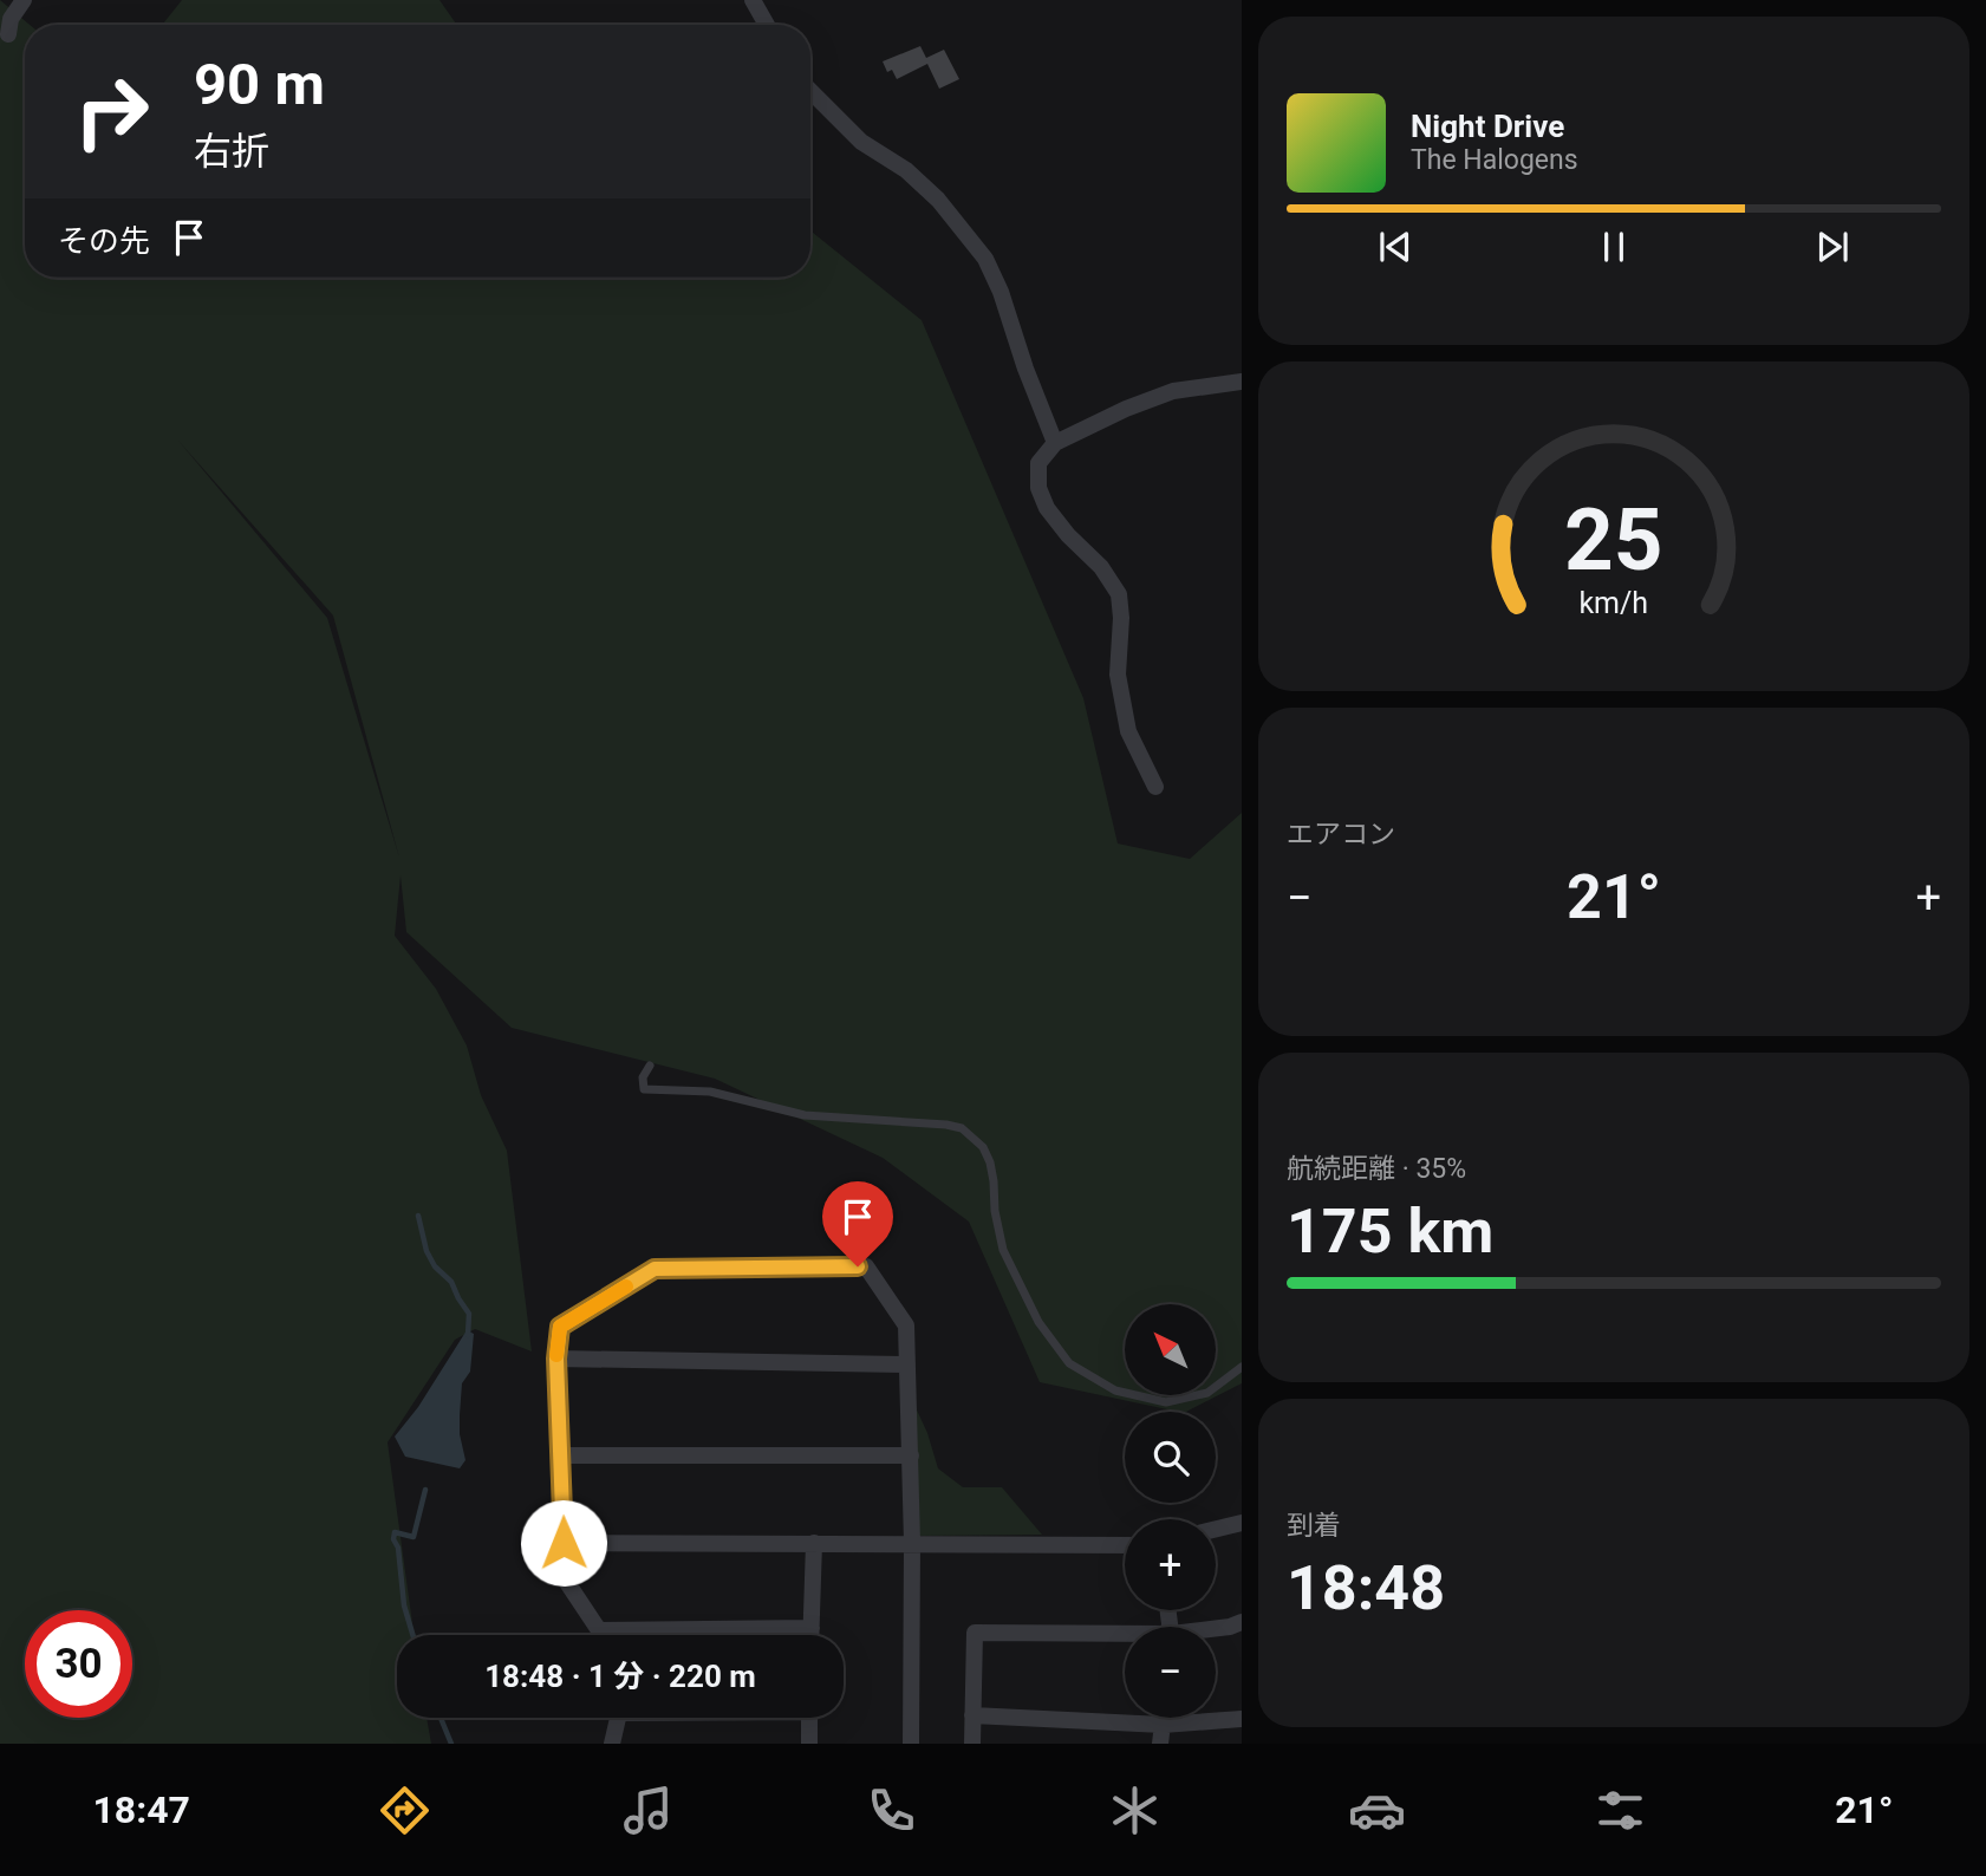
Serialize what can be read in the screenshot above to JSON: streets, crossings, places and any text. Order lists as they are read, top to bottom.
{
  "north": "top left",
  "page": {
    "turn": ["90 m", "右折"],
    "song": ["Night Drive", "The Halogens"],
    "then": "その先",
    "tile": [
      "エアコン",
      ["航続距離 · 35%", "175 km"],
      ["到着", "18:48"]
    ],
    "heat": ["−", "21°", "+"],
    "map_buttons": ["+", "−"],
    "limit": "30",
    "trip": "18:48 · 1 分 · 220 m",
    "tabs": ["18:47", "21°"],
    "gauge": ["25", "km/h"]
  }
}
